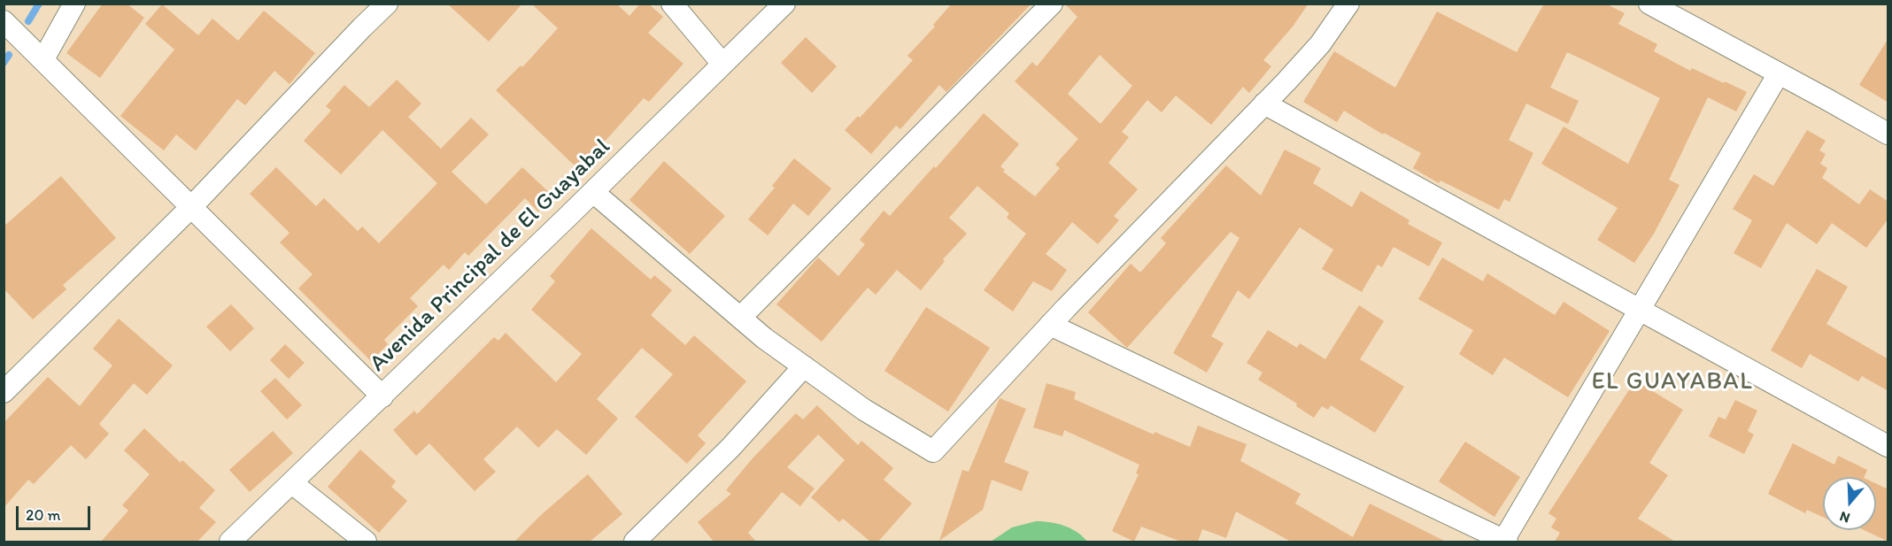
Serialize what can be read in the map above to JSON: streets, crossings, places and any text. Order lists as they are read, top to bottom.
{
  "streets": {
    "street": ["Avenida Principal de El Guayabal"]
  },
  "districts": ["EL GUAYABAL"],
  "scale_bar": "20 m",
  "north": "bottom"
}
